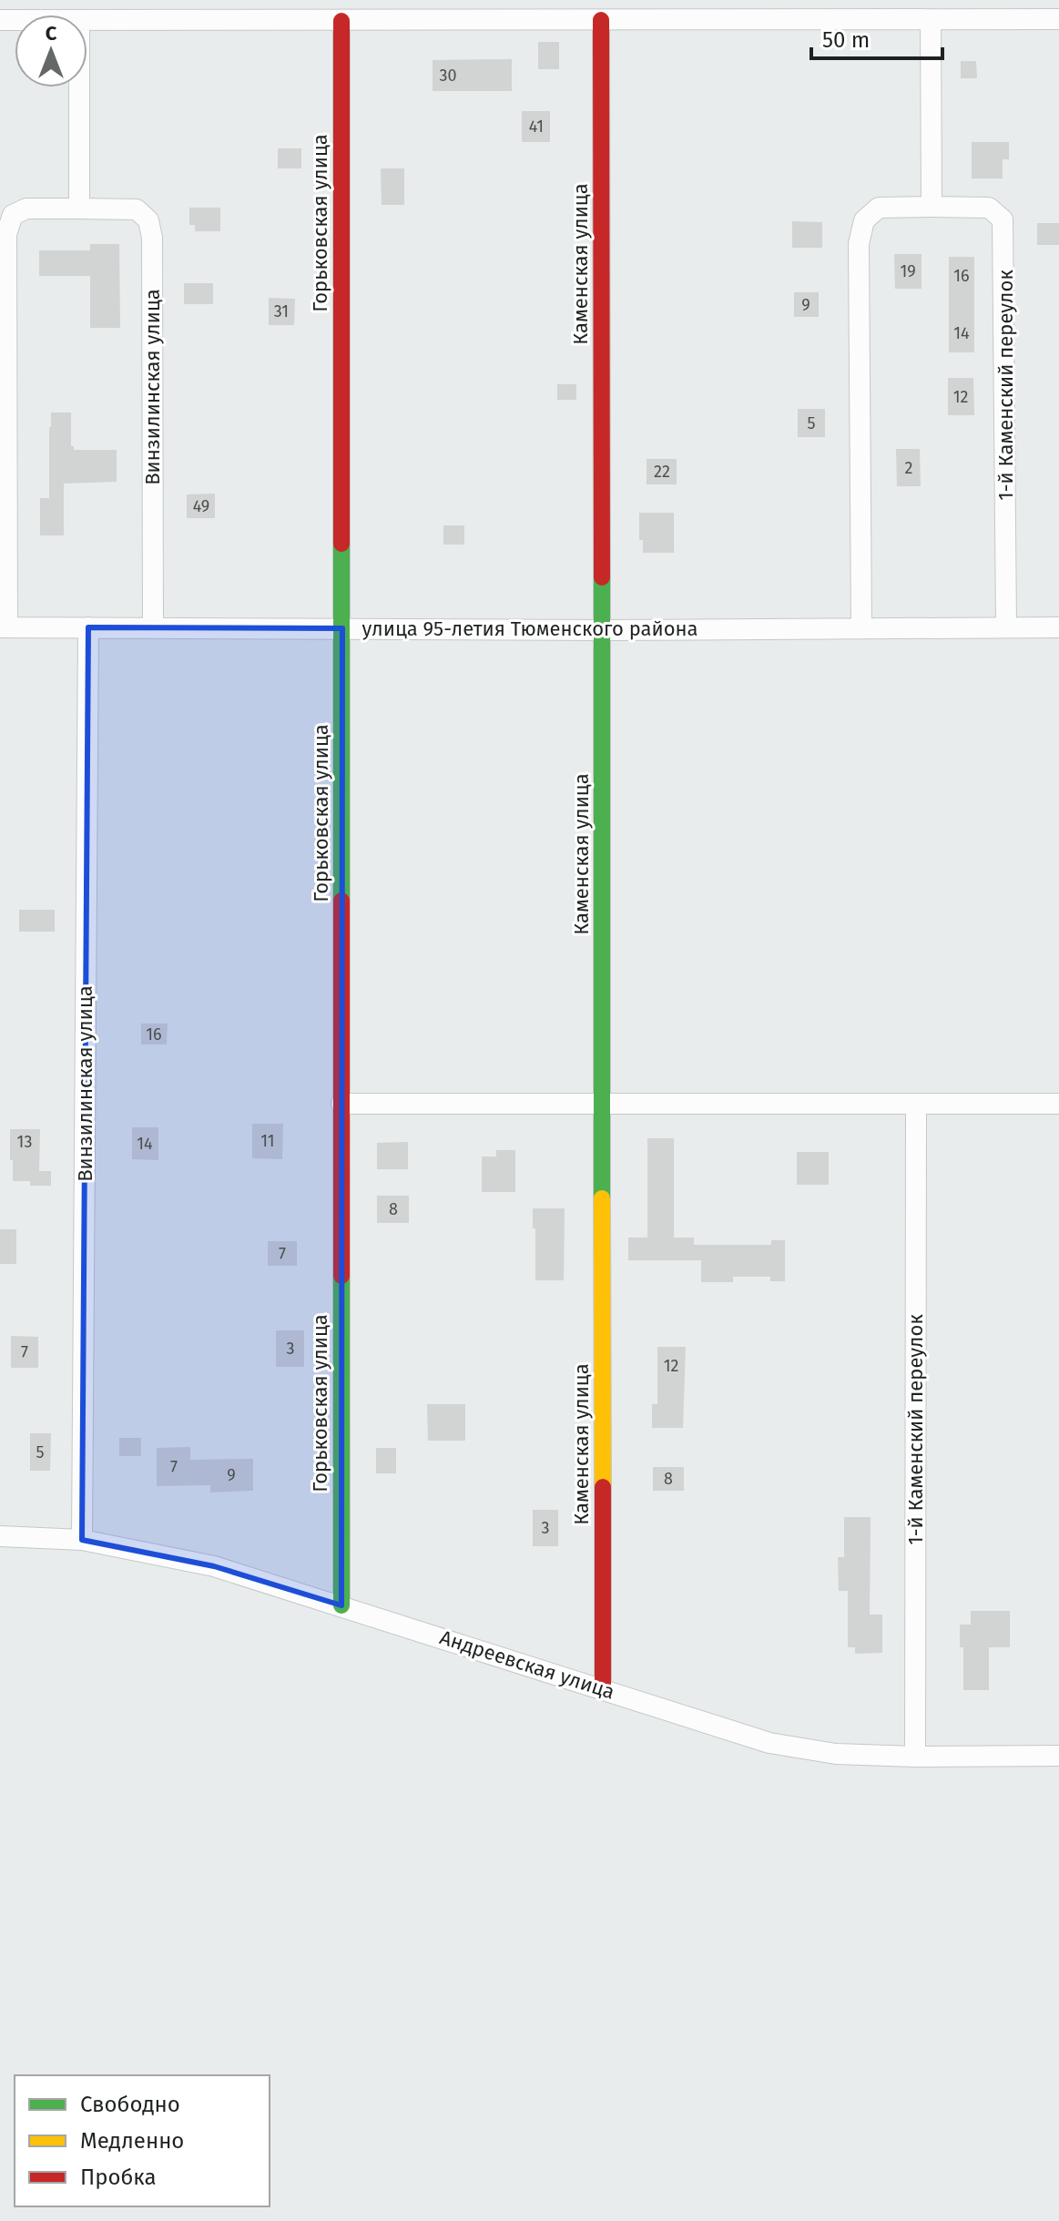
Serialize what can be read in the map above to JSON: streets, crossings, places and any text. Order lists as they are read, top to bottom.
{
  "streets": {
    "street": [
      "Горьковская улица",
      "Каменская улица",
      "1-й Каменский переулок",
      "Винзилинская улица",
      "улица 95-летия Тюменского района",
      "Андреевская улица"
    ]
  },
  "crossings": [
    ["Горьковская улица", "улица 95-летия Тюменского района"],
    ["Горьковская улица", "Андреевская улица"],
    ["Каменская улица", "улица 95-летия Тюменского района"],
    ["Каменская улица", "Андреевская улица"],
    ["1-й Каменский переулок", "улица 95-летия Тюменского района"],
    ["1-й Каменский переулок", "Андреевская улица"],
    ["Винзилинская улица", "улица 95-летия Тюменского района"],
    ["Винзилинская улица", "Андреевская улица"]
  ],
  "house_numbers": [
    "30",
    "41",
    "19",
    "16",
    "9",
    "31",
    "14",
    "12",
    "5",
    "2",
    "22",
    "49",
    "16",
    "11",
    "13",
    "14",
    "8",
    "7",
    "3",
    "7",
    "12",
    "5",
    "7",
    "9",
    "8",
    "3"
  ],
  "legend": ["Свободно", "Медленно", "Пробка"],
  "scale_bar": "50 m",
  "north": "top"
}
